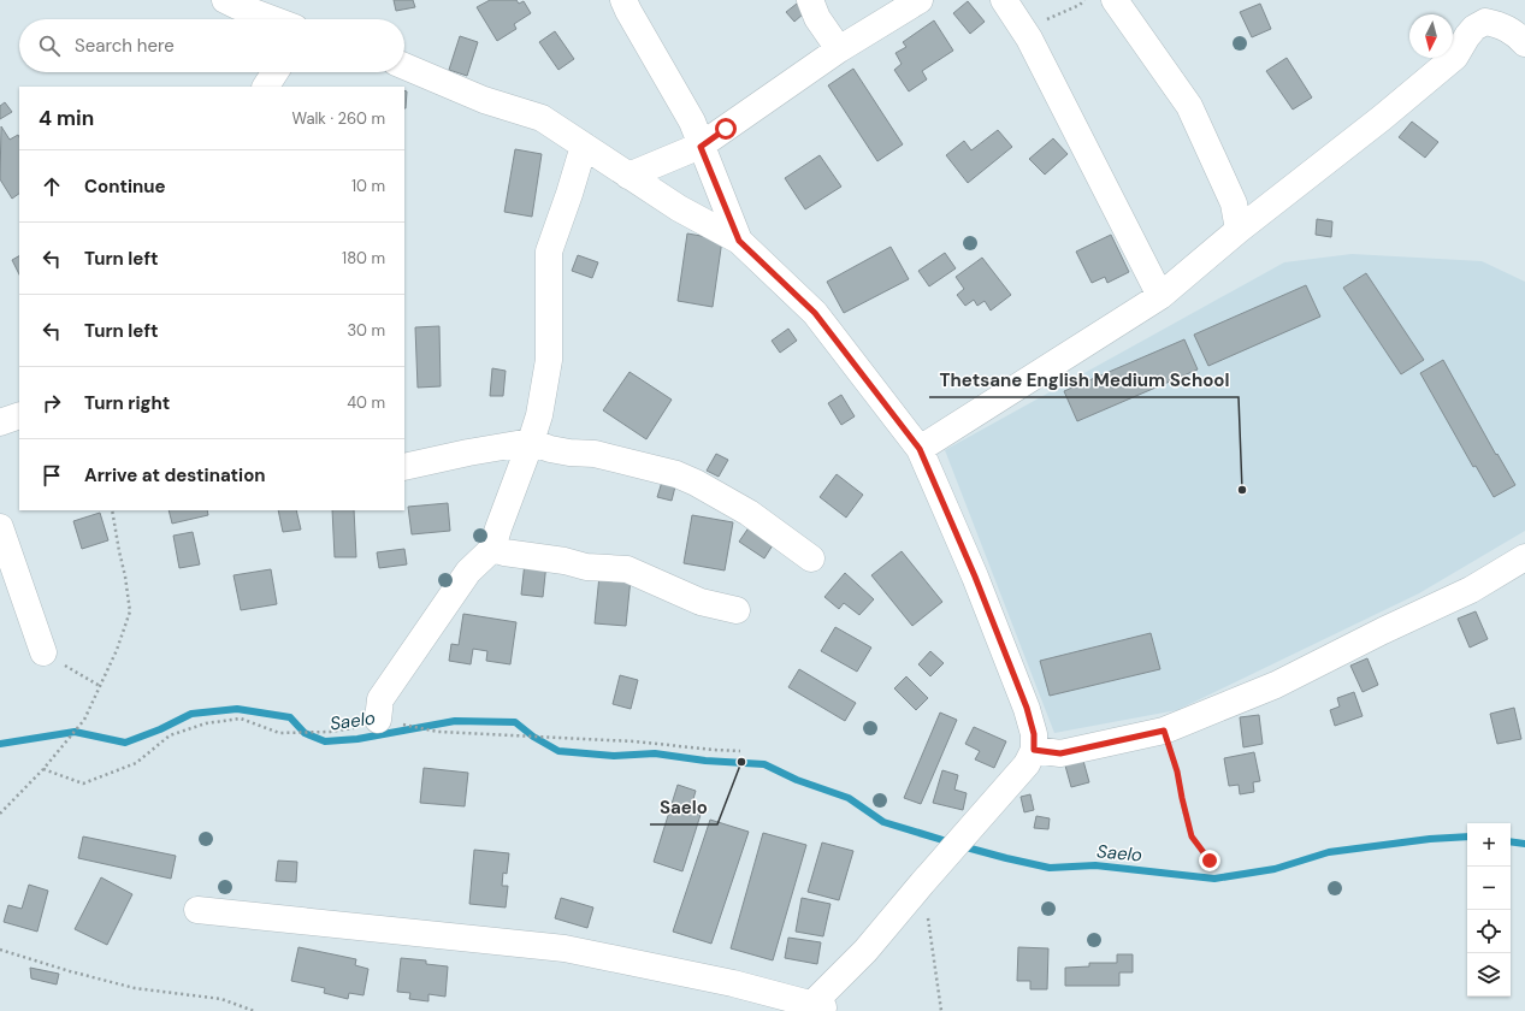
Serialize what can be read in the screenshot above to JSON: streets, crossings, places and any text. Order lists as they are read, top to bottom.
{
  "water": ["Saelo"],
  "places": ["Thetsane English Medium School", "Saelo"],
  "north": "bottom",
  "page": {
    "search": "Search here",
    "heading": ["4 min", "Walk · 260 m"],
    "list": [
      ["Continue", "10 m"],
      ["Turn left", "180 m"],
      ["Turn left", "30 m"],
      ["Turn right", "40 m"],
      "Arrive at destination"
    ],
    "map_buttons": ["+", "−"]
  }
}
